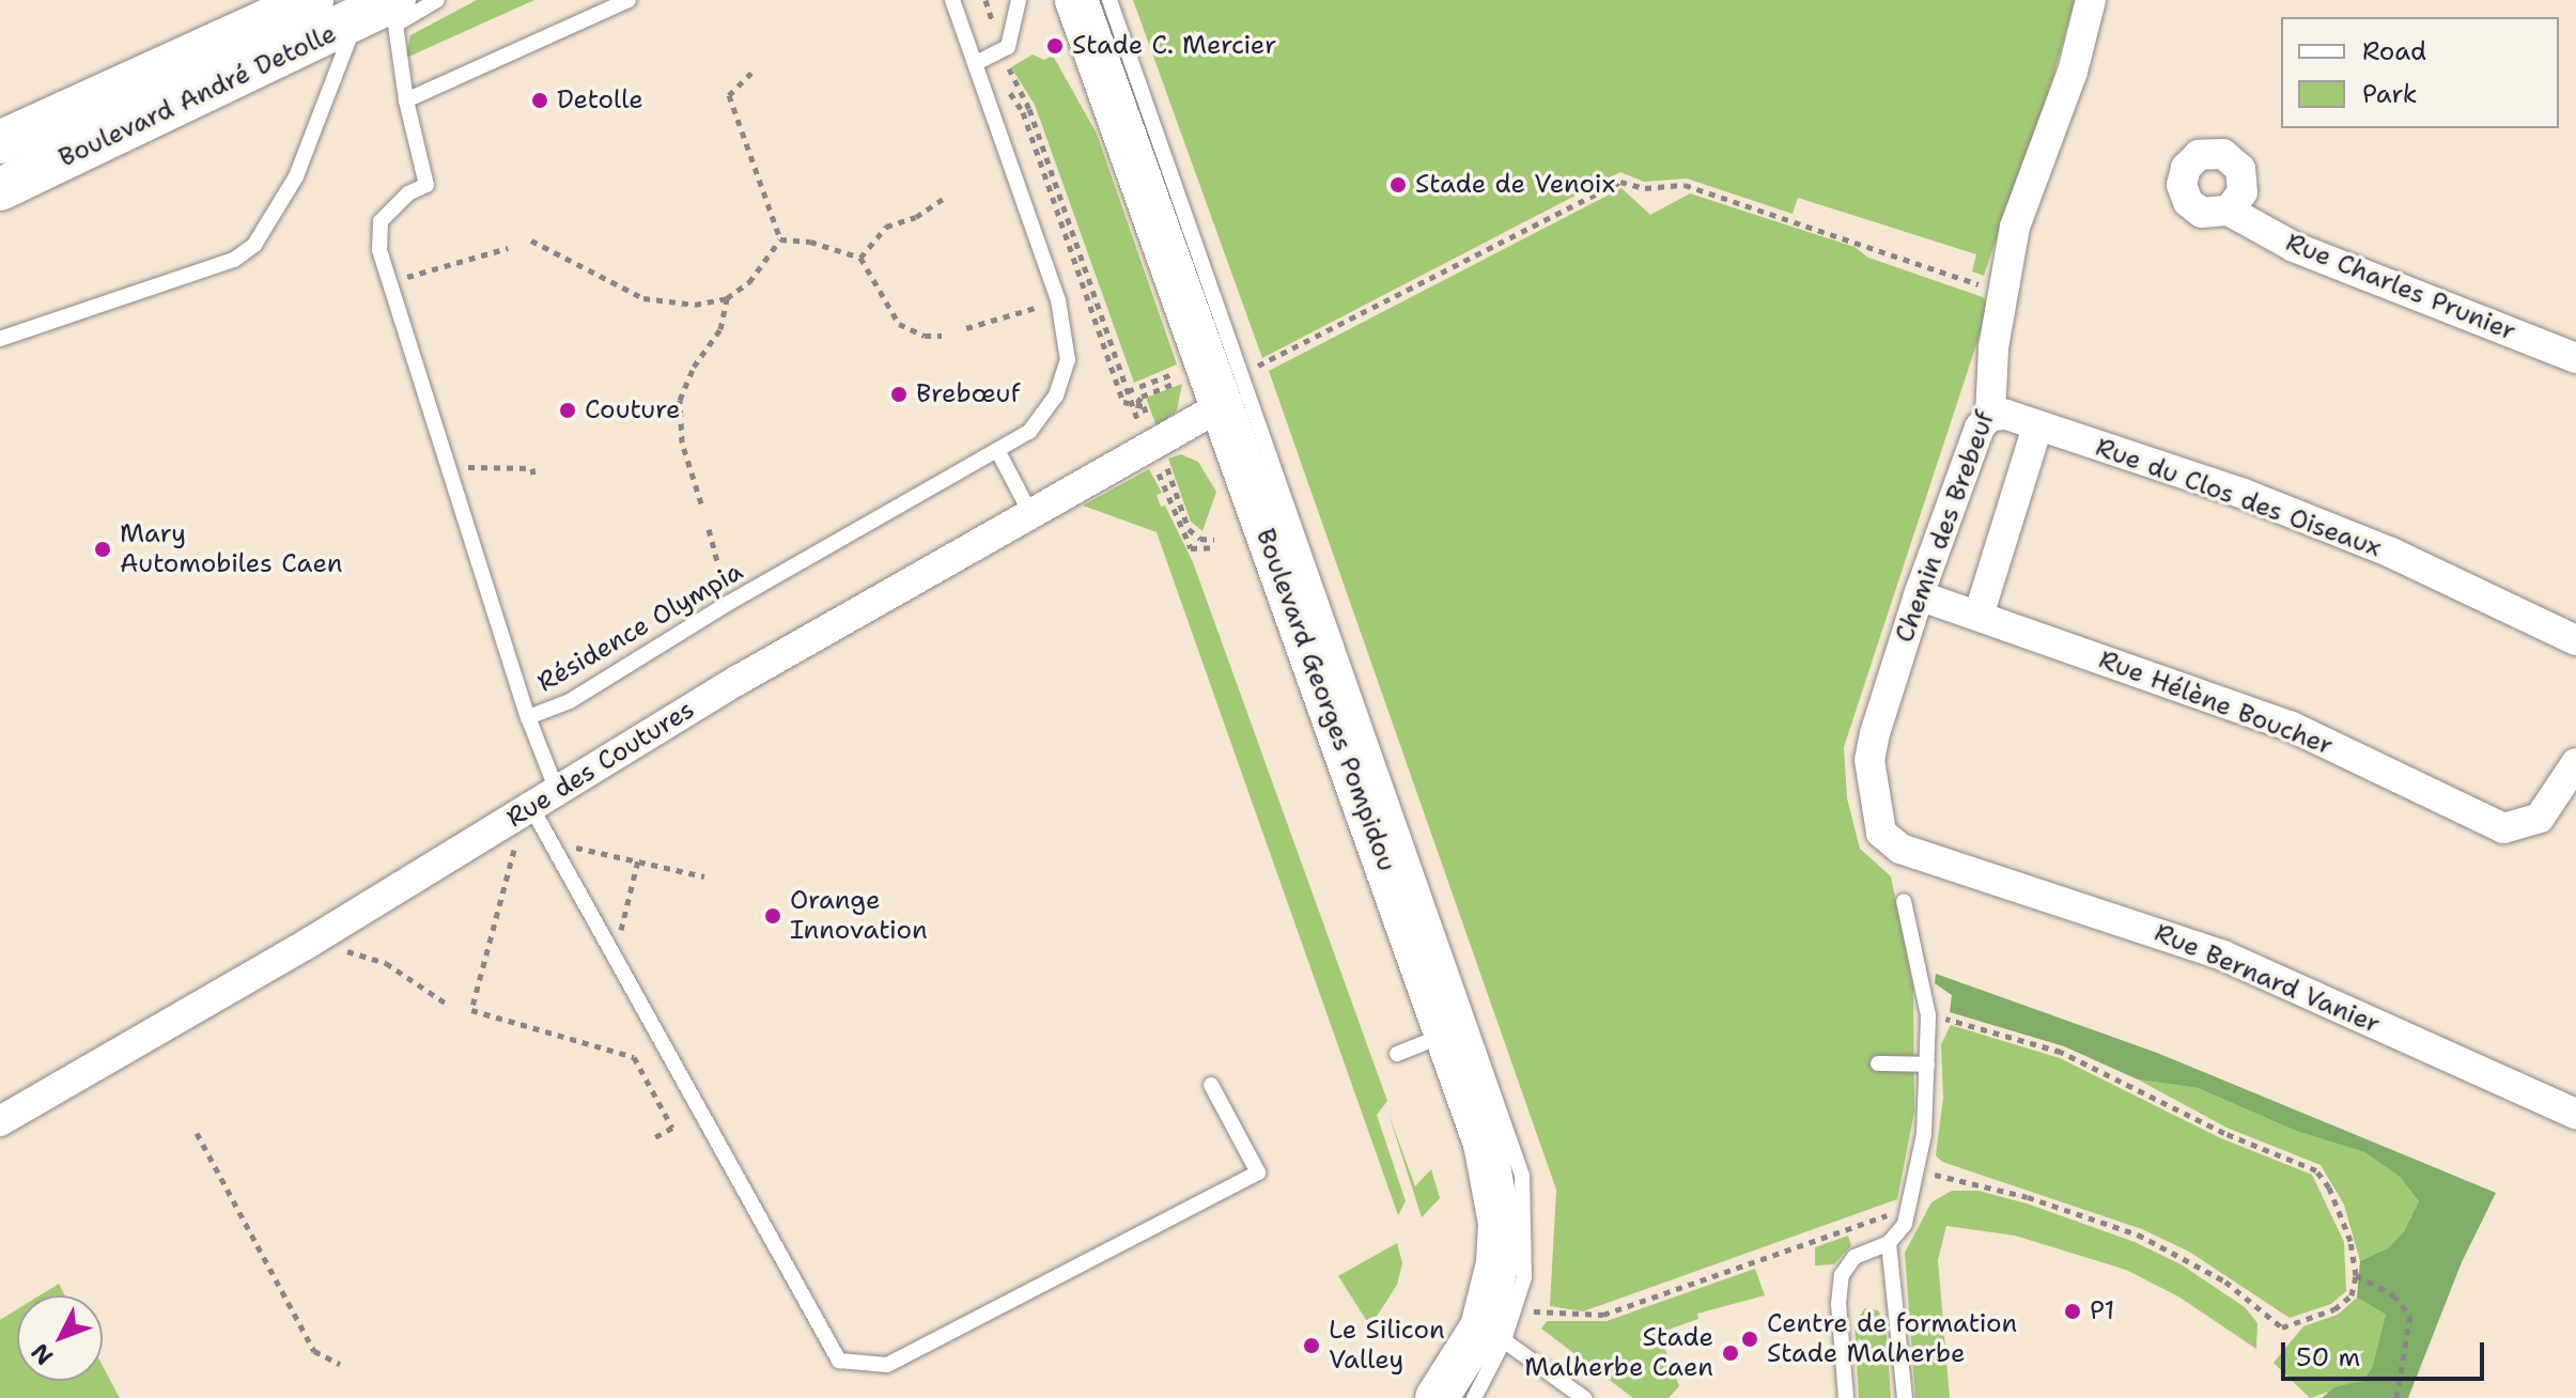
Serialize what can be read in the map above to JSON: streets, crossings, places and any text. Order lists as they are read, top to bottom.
{
  "streets": {
    "street": [
      "Boulevard André Detolle",
      "Rue Charles Prunier",
      "Rue du Clos des Oiseaux",
      "Chemin des Brebeuf",
      "Boulevard Georges Pompidou",
      "Rue Hélène Boucher",
      "Rue des Coutures",
      "Rue Bernard Vanier"
    ],
    "lane": ["Résidence Olympia"]
  },
  "crossings": [
    ["Rue du Clos des Oiseaux", "Chemin des Brebeuf"],
    ["Chemin des Brebeuf", "Rue Hélène Boucher"],
    ["Chemin des Brebeuf", "Rue Bernard Vanier"],
    ["Boulevard Georges Pompidou", "Rue des Coutures"]
  ],
  "places": [
    "Stade C. Mercier",
    "Detolle",
    "Stade de Venoix",
    "Brebœuf",
    "Couture",
    "Mary Automobiles Caen",
    "Orange Innovation",
    "P1",
    "Centre de formation Stade Malherbe",
    "Le Silicon Valley",
    "Stade Malherbe Caen"
  ],
  "legend": ["Road", "Park"],
  "scale_bar": "50 m",
  "north": "bottom left"
}
